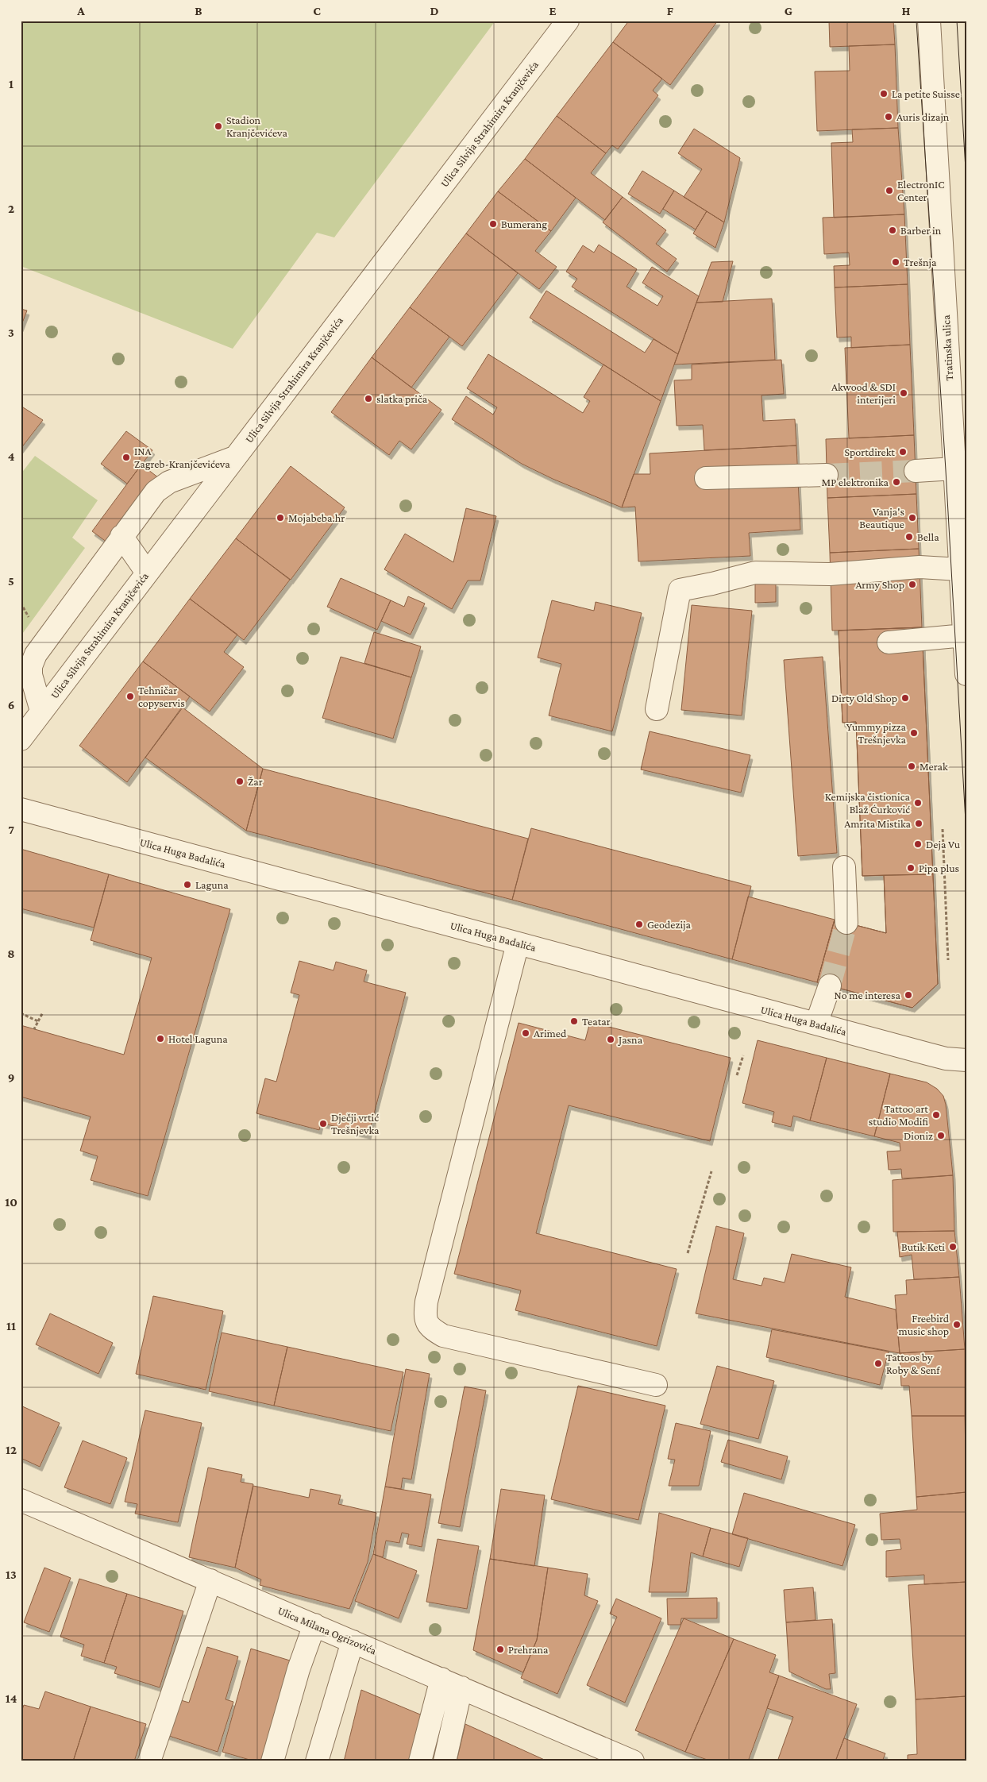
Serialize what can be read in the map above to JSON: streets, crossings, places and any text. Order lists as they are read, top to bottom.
{
  "streets": {
    "street": [
      "Ulica Silvija Strahimira Kranjčevića",
      "Tratinska ulica",
      "Ulica Huga Badalića",
      "Ulica Milana Ogrizovića"
    ]
  },
  "places": [
    "La petite Suisse",
    "Auris dizajn",
    "Stadion Kranjčevićeva",
    "ElectronIC Center",
    "Bumerang",
    "Barber in",
    "Trešnja",
    "Akwood & SDI interijeri",
    "slatka priča",
    "Sportdirekt",
    "INA Zagreb-Kranjčevićeva",
    "MP elektronika",
    "Mojabeba.hr",
    "Vanja's Beautique",
    "Bella",
    "Army Shop",
    "Tehničar copyservis",
    "Dirty Old Shop",
    "Yummy pizza Trešnjevka",
    "Merak",
    "Žar",
    "Kemijska čistionica Blaž Ćurković",
    "Amrita Mistika",
    "Deja Vu",
    "Pipa plus",
    "Laguna",
    "Geodezija",
    "No me interesa",
    "Teatar",
    "Arimed",
    "Hotel Laguna",
    "Jasna",
    "Tattoo art studio Modifi",
    "Dječji vrtić Trešnjevka",
    "Dioniz",
    "Butik Keti",
    "Freebird music shop",
    "Tattoos by Roby & Senf",
    "Prehrana"
  ],
  "grid": {
    "columns": [
      "A",
      "B",
      "C",
      "D",
      "E",
      "F",
      "G",
      "H"
    ],
    "rows": [
      "1",
      "2",
      "3",
      "4",
      "5",
      "6",
      "7",
      "8",
      "9",
      "10",
      "11",
      "12",
      "13",
      "14"
    ]
  }
}
